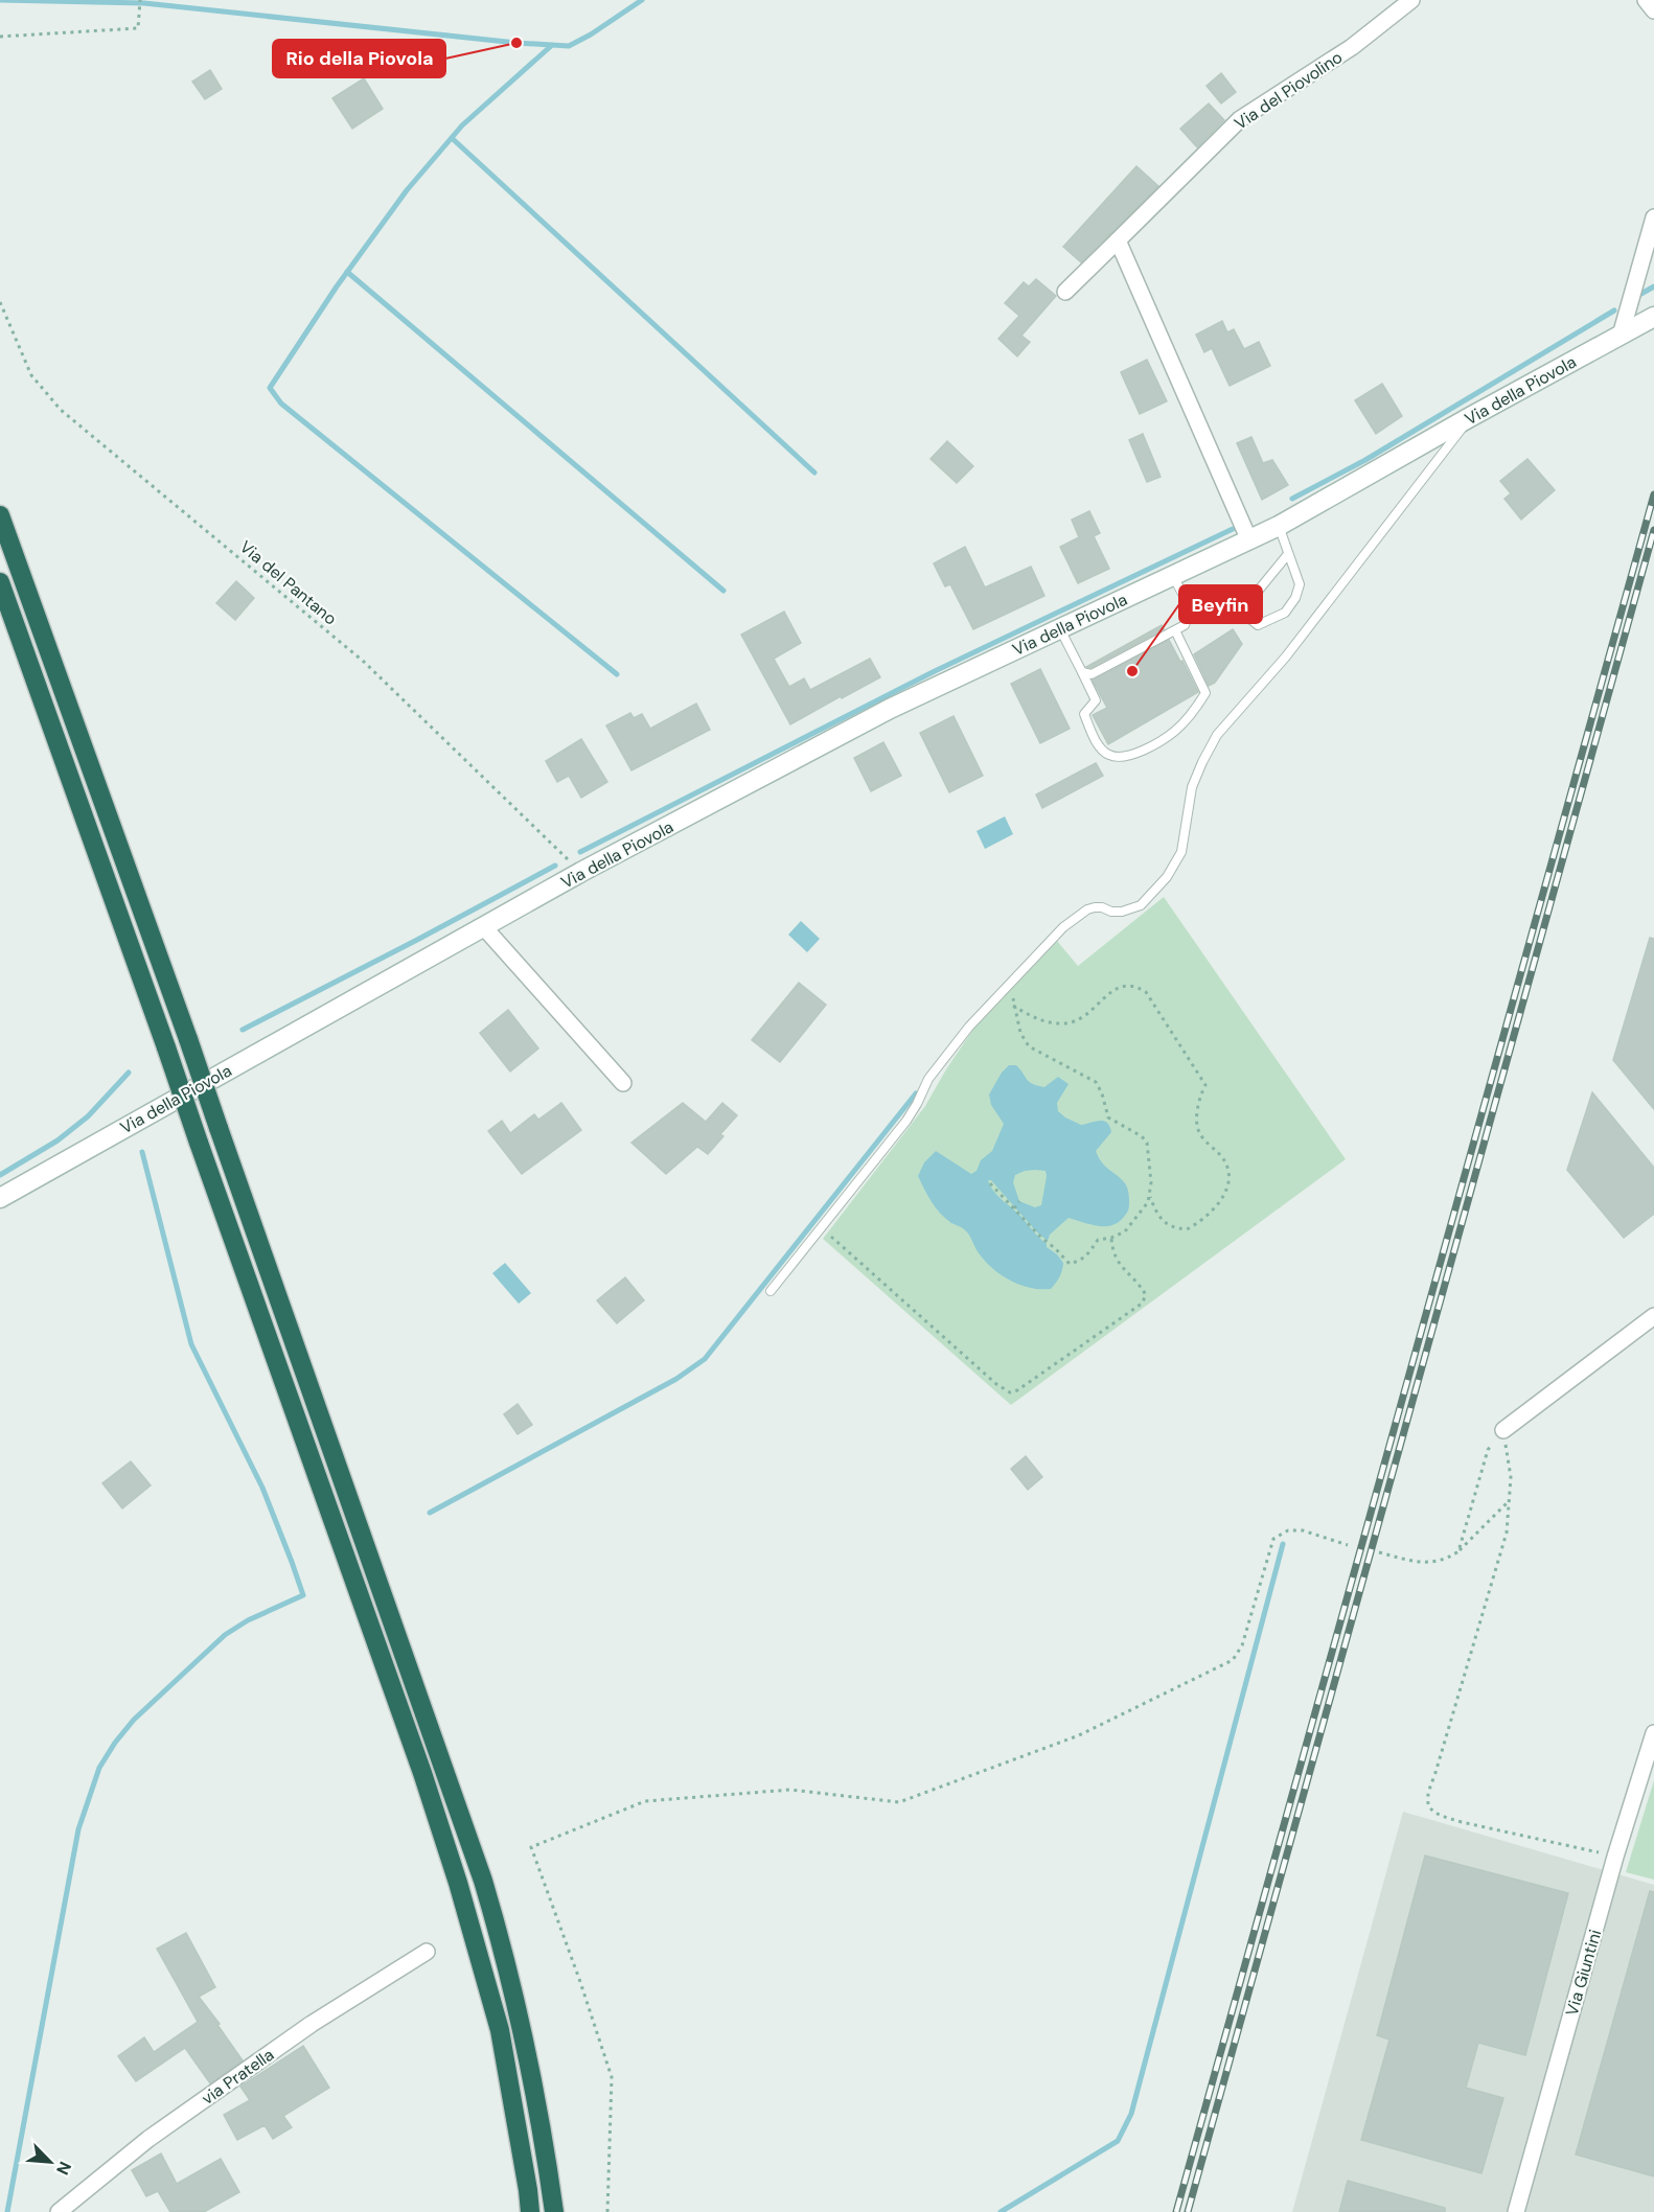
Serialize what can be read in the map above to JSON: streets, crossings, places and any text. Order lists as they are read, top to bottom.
{
  "streets": {
    "street": [
      "Via del Piovolino",
      "Via della Piovola",
      "Via Giuntini",
      "via Pratella"
    ],
    "path": ["Via del Pantano"]
  },
  "crossings": [
    ["Via della Piovola", "Via del Pantano"]
  ],
  "places": ["Rio della Piovola", "Beyfin"],
  "north": "bottom right"
}
